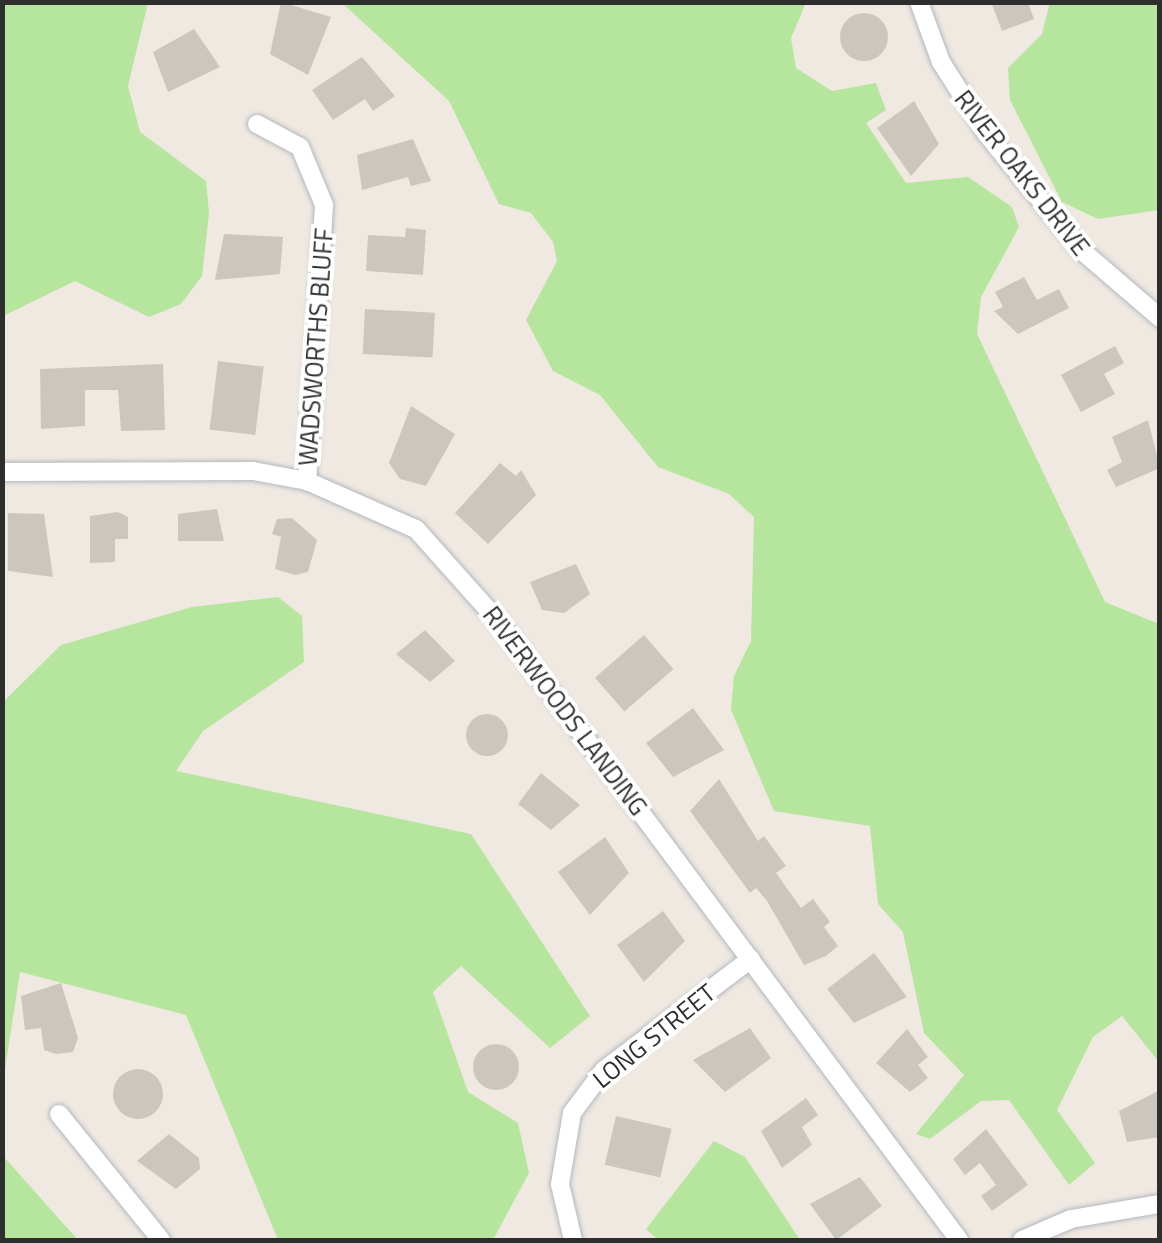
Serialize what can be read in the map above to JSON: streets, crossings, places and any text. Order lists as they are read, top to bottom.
{
  "streets": {
    "street": [
      "RIVER OAKS DRIVE",
      "WADSWORTHS BLUFF",
      "RIVERWOODS LANDING",
      "LONG STREET"
    ]
  },
  "crossings": [
    ["WADSWORTHS BLUFF", "RIVERWOODS LANDING"],
    ["RIVERWOODS LANDING", "LONG STREET"]
  ]
}
